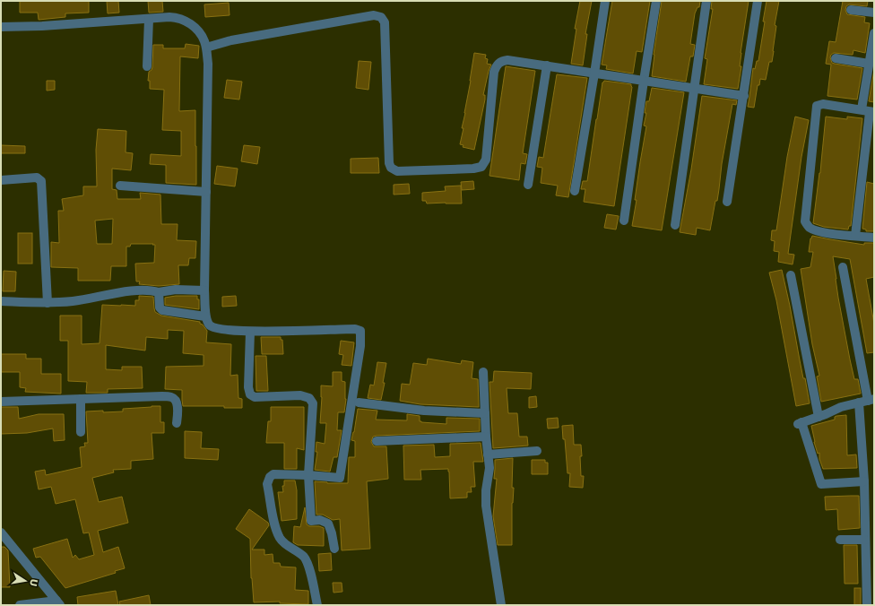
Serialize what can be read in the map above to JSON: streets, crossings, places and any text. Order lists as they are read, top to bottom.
{
  "north": "right"
}
